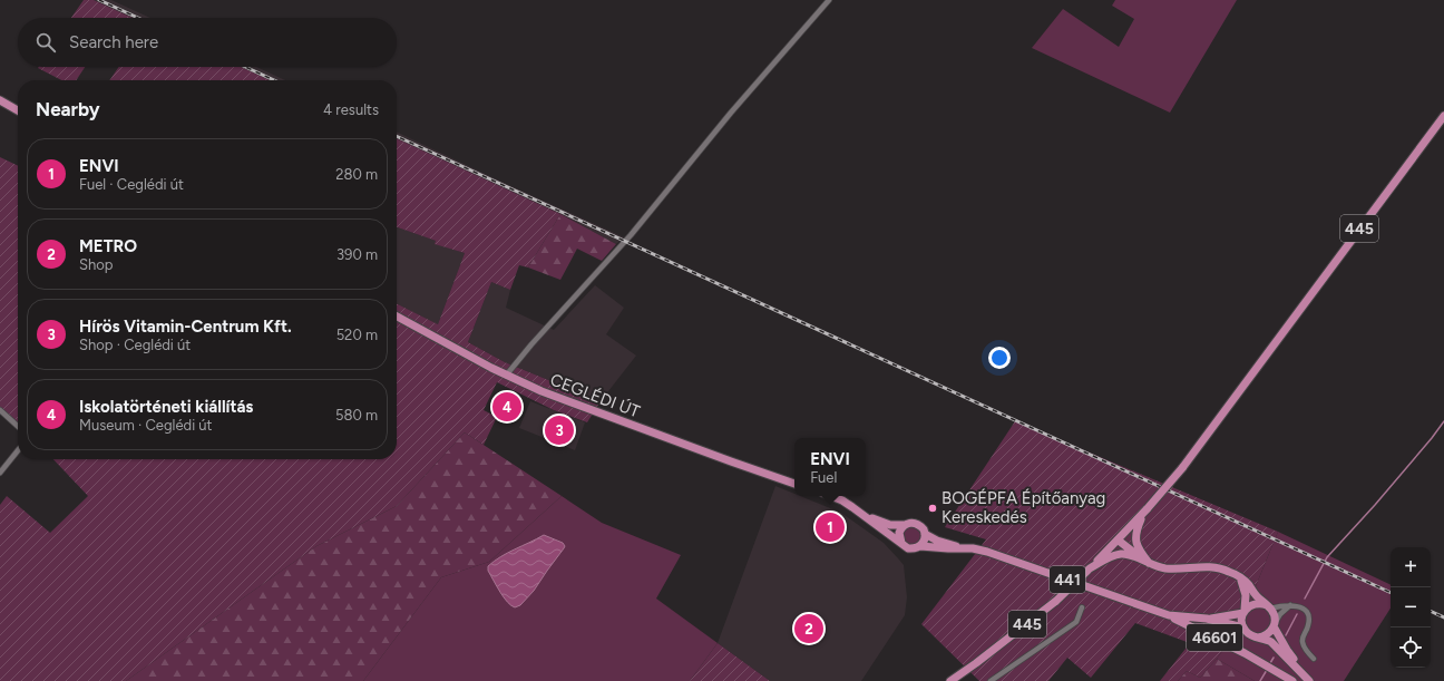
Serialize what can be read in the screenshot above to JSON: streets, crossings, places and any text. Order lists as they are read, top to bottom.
{
  "streets": {
    "main road": [
      "445",
      "CEGLÉDI ÚT",
      "441",
      "46601"
    ]
  },
  "crossings": [
    ["441", "46601"]
  ],
  "places": ["BOGÉPFA Építőanyag Kereskedés"],
  "page": {
    "search": "Search here",
    "heading": ["Nearby", "4 results"],
    "list": [
      {
        "mark": "1",
        "name": "ENVI",
        "note": "Fuel · Ceglédi út",
        "value": "280 m"
      },
      {
        "mark": "2",
        "name": "METRO",
        "note": "Shop",
        "value": "390 m"
      },
      {
        "mark": "3",
        "name": "Hírös Vitamin-Centrum Kft.",
        "note": "Shop · Ceglédi út",
        "value": "520 m"
      },
      {
        "mark": "4",
        "name": "Iskolatörténeti kiállítás",
        "note": "Museum · Ceglédi út",
        "value": "580 m"
      }
    ],
    "pins": [
      "4",
      "3",
      "1",
      "2"
    ],
    "popup": ["ENVI", "Fuel"],
    "map_buttons": ["+", "−"]
  }
}
